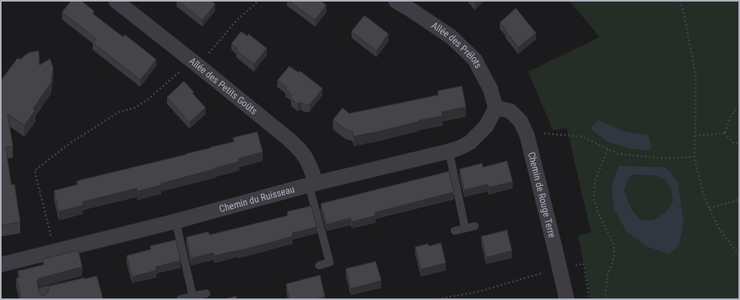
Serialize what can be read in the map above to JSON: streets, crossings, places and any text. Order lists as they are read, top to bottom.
{
  "streets": {
    "street": [
      "Allée des Prélots",
      "Allée des Petits Goûts",
      "Chemin de Rouge Terre",
      "Chemin du Ruisseau"
    ]
  },
  "crossings": [
    ["Allée des Prélots", "Chemin de Rouge Terre"],
    ["Allée des Prélots", "Chemin du Ruisseau"],
    ["Allée des Petits Goûts", "Chemin du Ruisseau"],
    ["Chemin de Rouge Terre", "Chemin du Ruisseau"]
  ]
}
